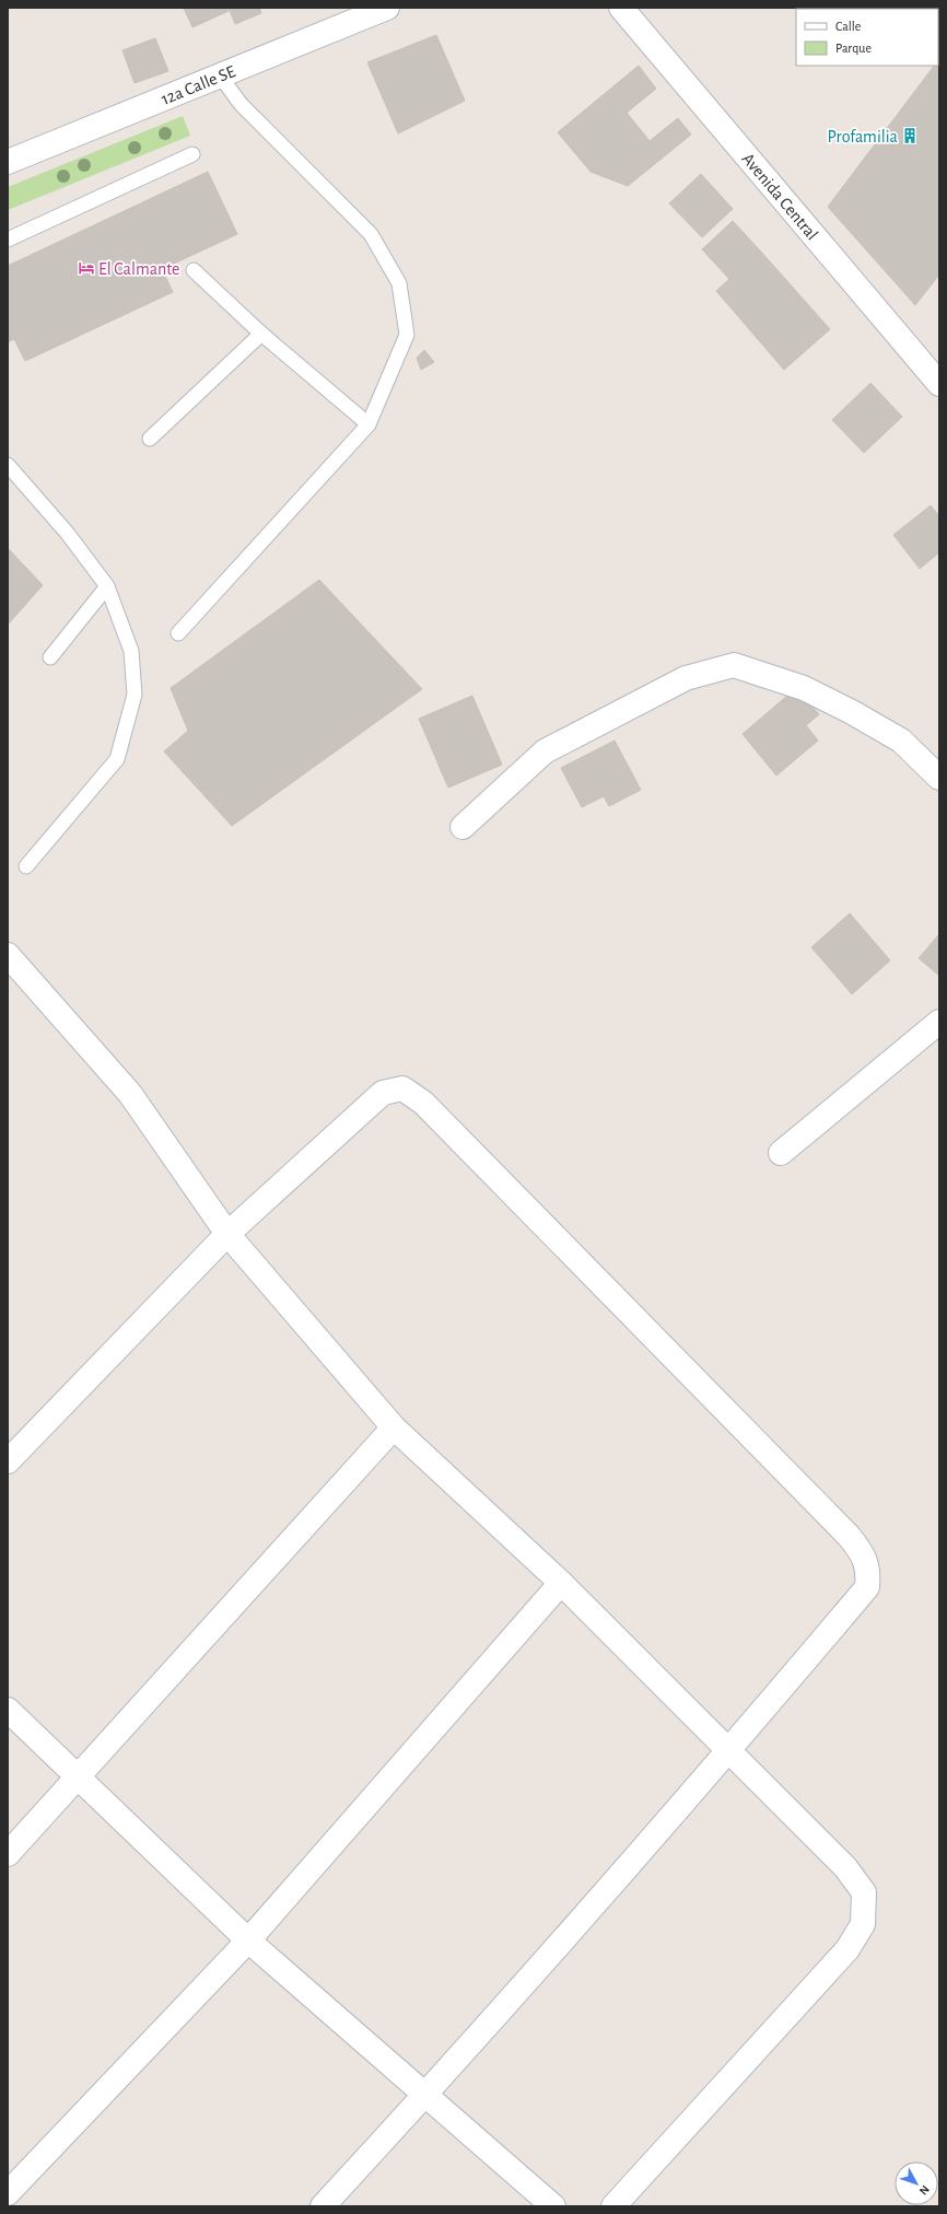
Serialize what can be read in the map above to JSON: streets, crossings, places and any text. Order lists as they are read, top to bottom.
{
  "streets": {
    "street": ["12a Calle SE", "Avenida Central"]
  },
  "places": {
    "building": ["Profamilia"],
    "hotel": ["El Calmante"]
  },
  "legend": ["Calle", "Parque"],
  "north": "bottom right"
}
